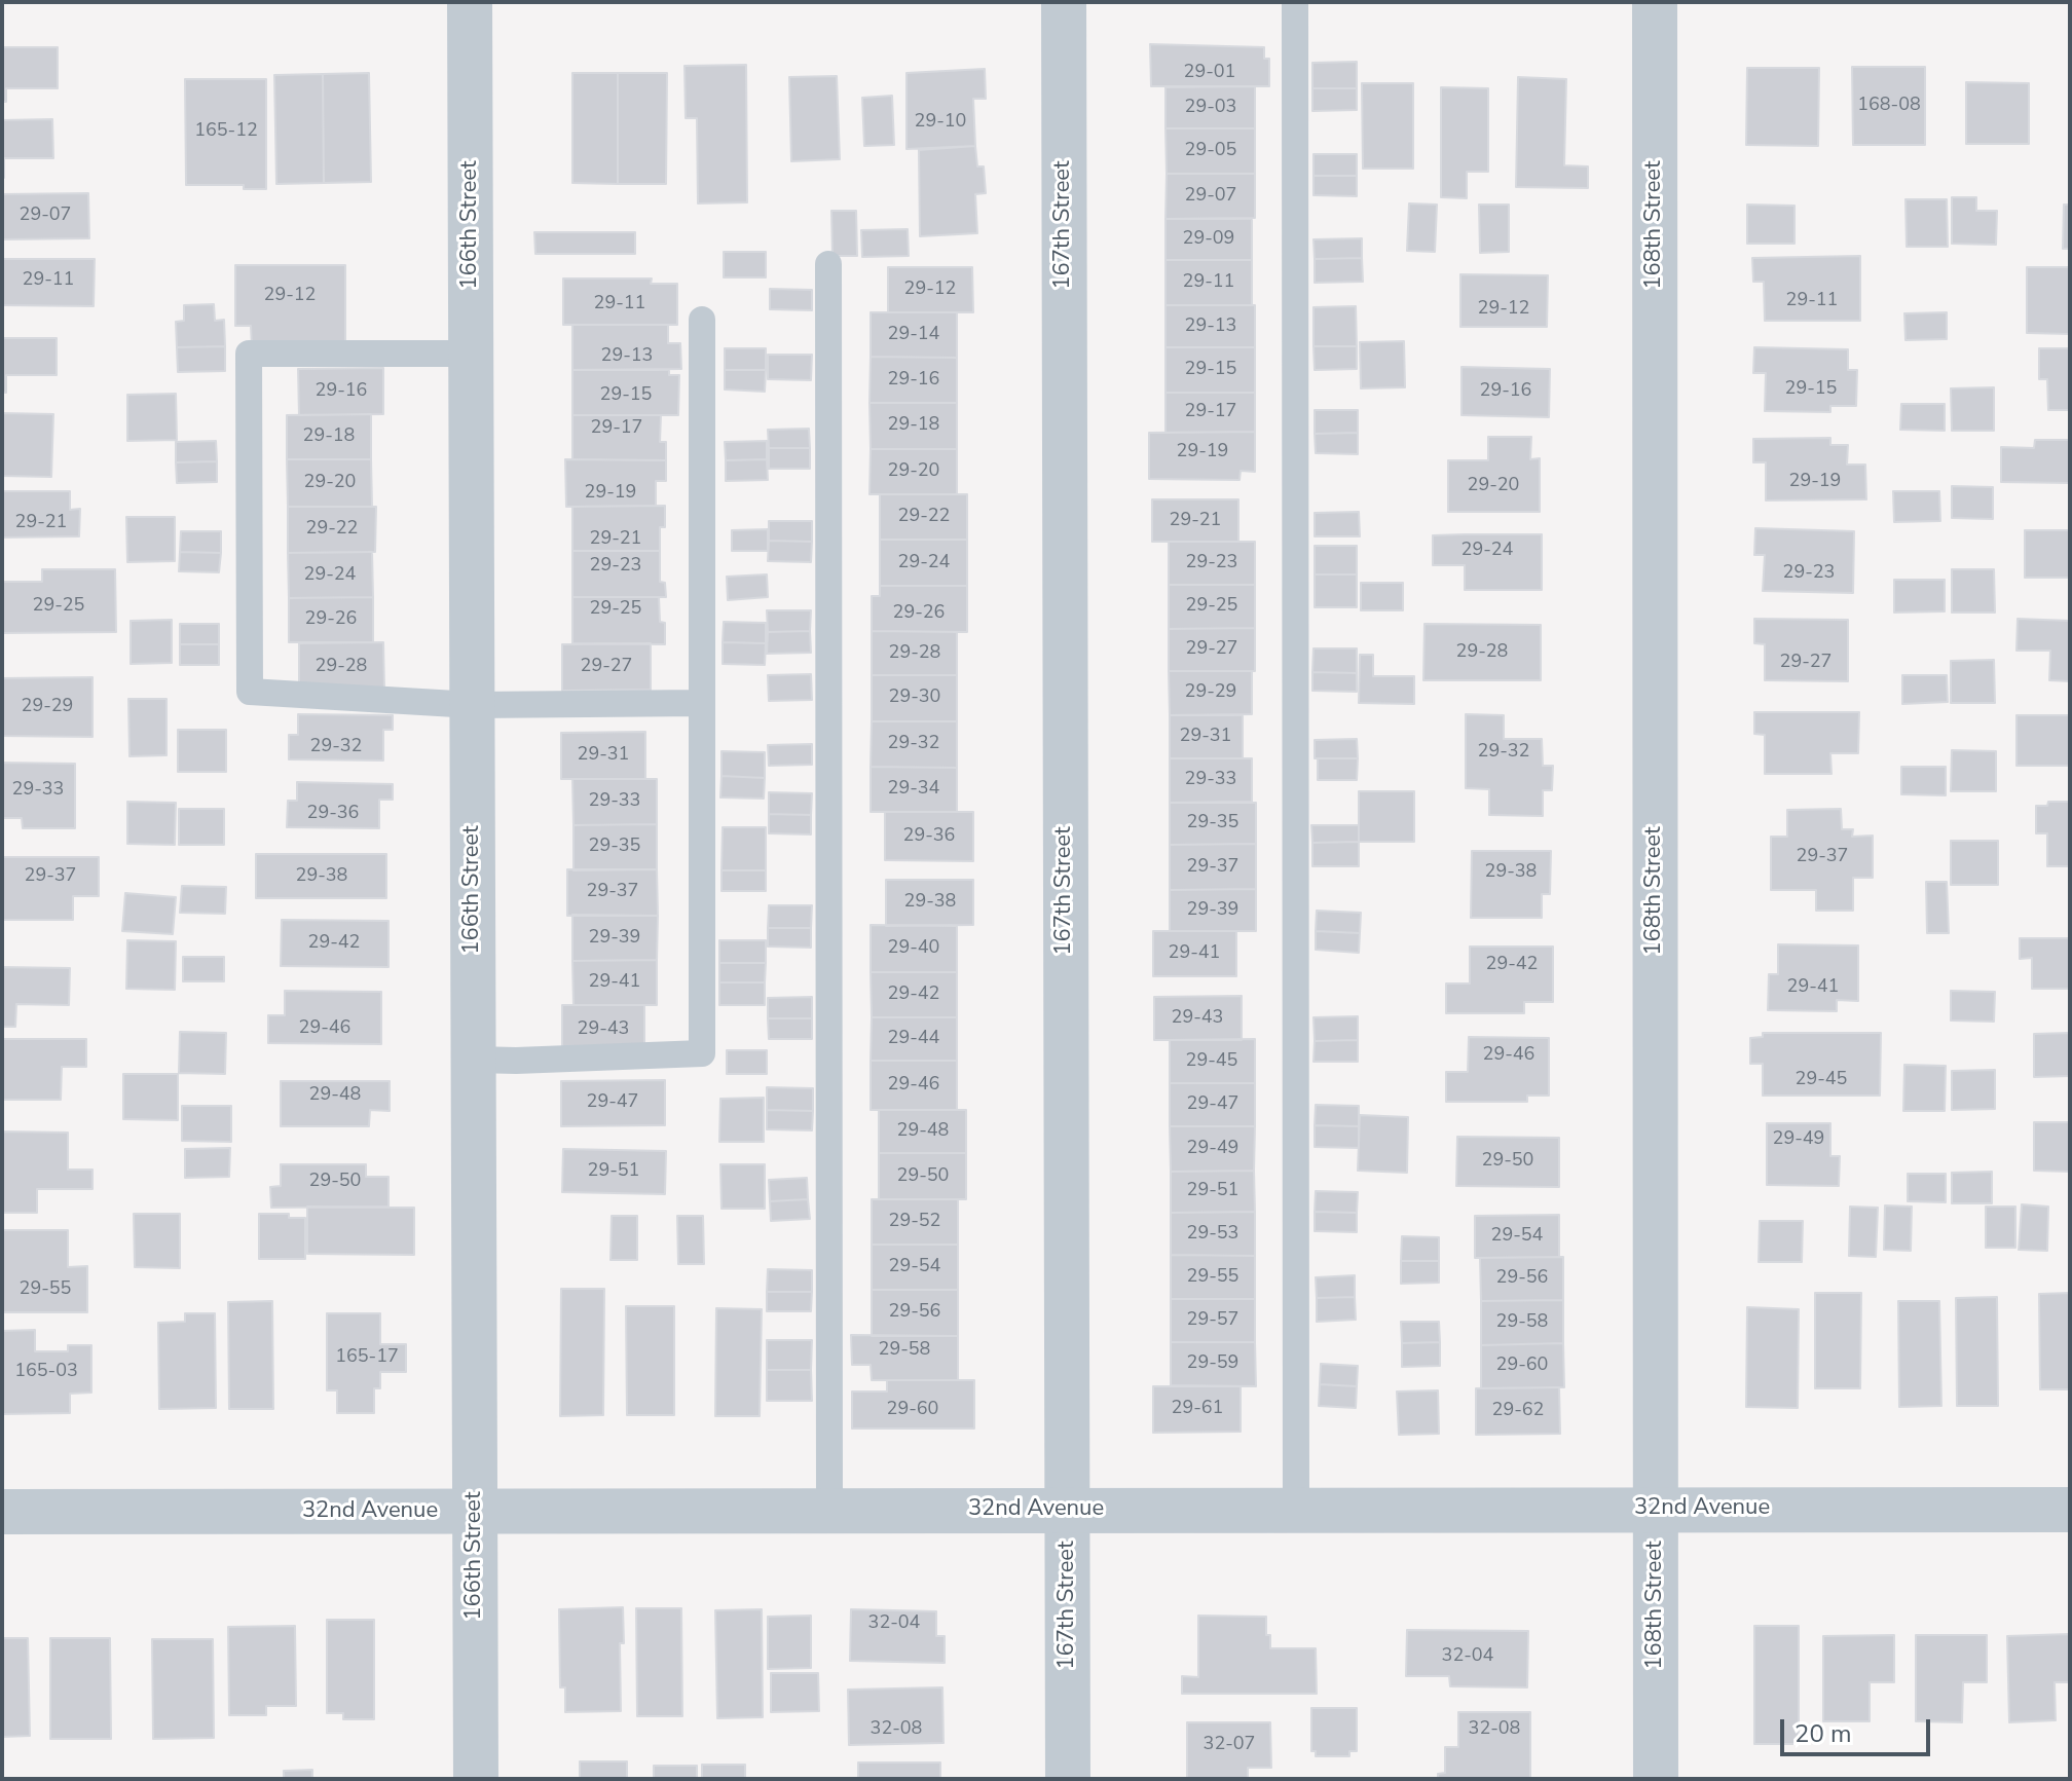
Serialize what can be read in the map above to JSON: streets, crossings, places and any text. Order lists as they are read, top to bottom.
{
  "streets": {
    "street": [
      "166th Street",
      "167th Street",
      "168th Street",
      "32nd Avenue"
    ]
  },
  "crossings": [
    ["166th Street", "32nd Avenue"],
    ["167th Street", "32nd Avenue"],
    ["168th Street", "32nd Avenue"]
  ],
  "house_numbers": [
    "29-01",
    "168-08",
    "29-03",
    "29-10",
    "165-12",
    "29-05",
    "29-07",
    "29-07",
    "29-09",
    "29-11",
    "29-11",
    "29-12",
    "29-12",
    "29-11",
    "29-11",
    "29-12",
    "29-13",
    "29-14",
    "29-13",
    "29-15",
    "29-16",
    "29-15",
    "29-16",
    "29-16",
    "29-15",
    "29-17",
    "29-18",
    "29-17",
    "29-18",
    "29-19",
    "29-20",
    "29-19",
    "29-20",
    "29-20",
    "29-19",
    "29-22",
    "29-21",
    "29-21",
    "29-22",
    "29-21",
    "29-24",
    "29-24",
    "29-23",
    "29-23",
    "29-23",
    "29-24",
    "29-25",
    "29-25",
    "29-25",
    "29-26",
    "29-26",
    "29-27",
    "29-28",
    "29-28",
    "29-27",
    "29-28",
    "29-27",
    "29-29",
    "29-30",
    "29-29",
    "29-31",
    "29-32",
    "29-32",
    "29-32",
    "29-31",
    "29-33",
    "29-34",
    "29-33",
    "29-33",
    "29-36",
    "29-35",
    "29-36",
    "29-35",
    "29-37",
    "29-37",
    "29-38",
    "29-37",
    "29-38",
    "29-37",
    "29-38",
    "29-39",
    "29-39",
    "29-42",
    "29-40",
    "29-41",
    "29-42",
    "29-41",
    "29-41",
    "29-42",
    "29-43",
    "29-46",
    "29-43",
    "29-44",
    "29-46",
    "29-45",
    "29-45",
    "29-46",
    "29-48",
    "29-47",
    "29-47",
    "29-48",
    "29-49",
    "29-49",
    "29-50",
    "29-51",
    "29-50",
    "29-50",
    "29-51",
    "29-52",
    "29-53",
    "29-54",
    "29-54",
    "29-55",
    "29-56",
    "29-55",
    "29-56",
    "29-57",
    "29-58",
    "29-58",
    "165-17",
    "29-59",
    "29-60",
    "165-03",
    "29-61",
    "29-60",
    "29-62",
    "32-04",
    "32-04",
    "32-08",
    "32-08",
    "32-07"
  ],
  "scale_bar": "20 m"
}
